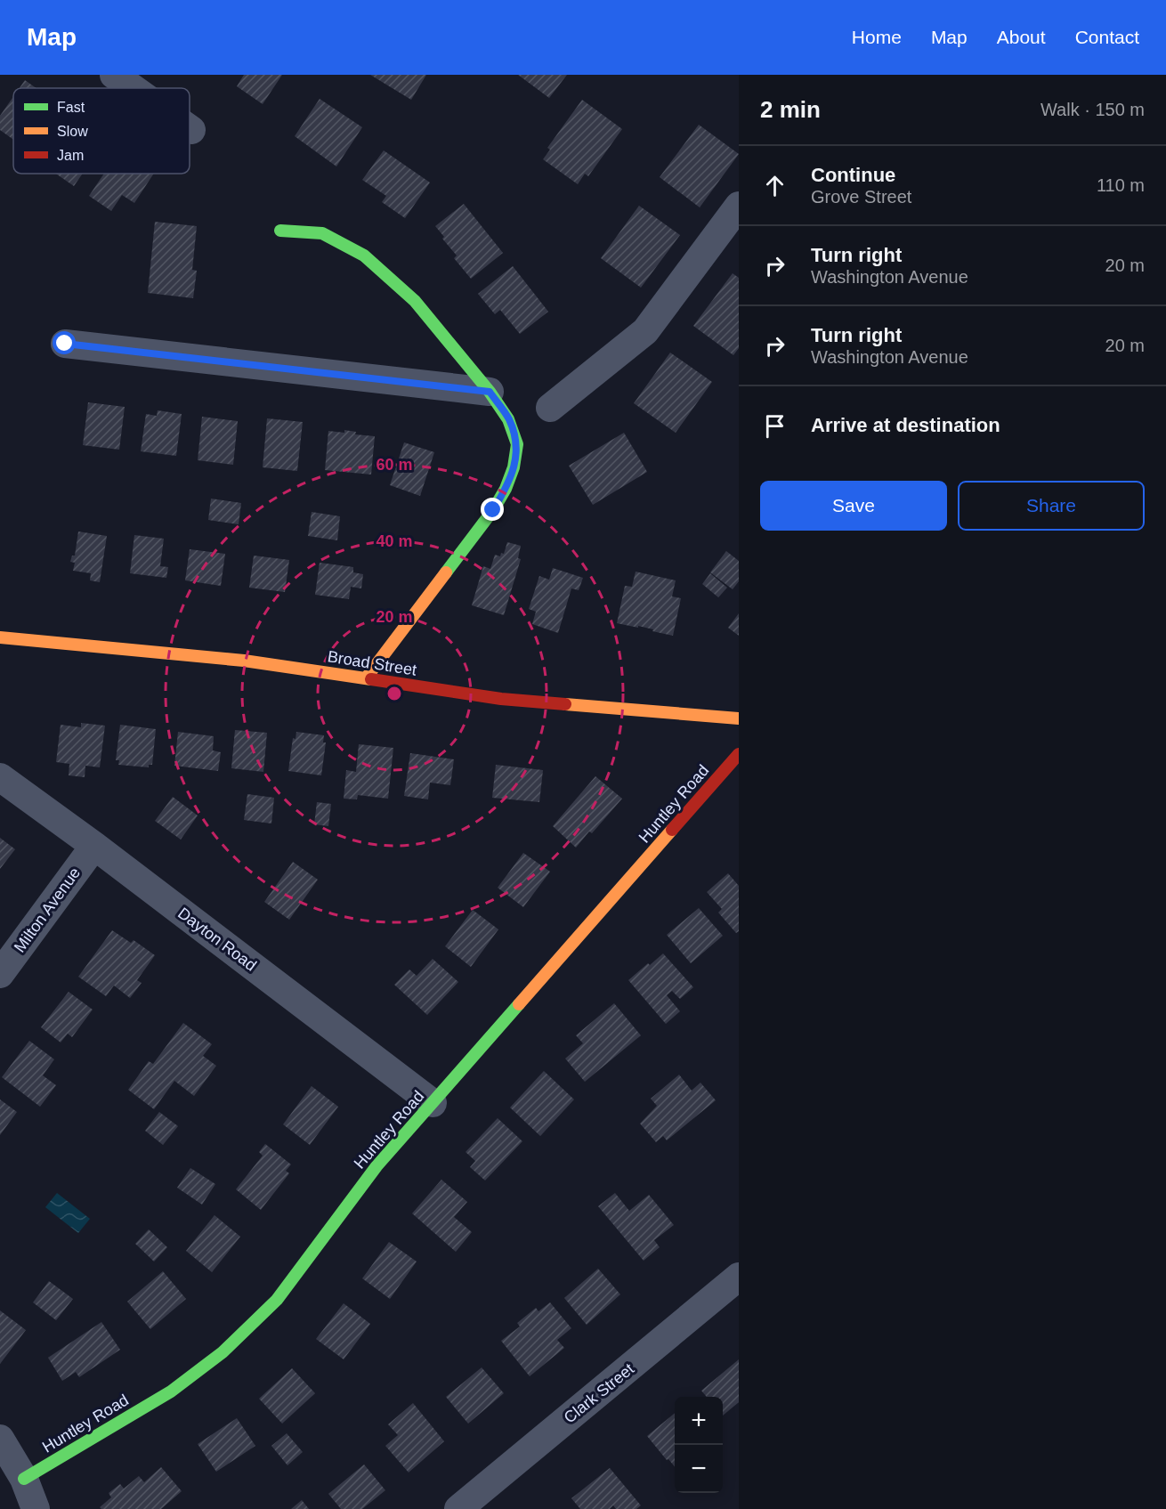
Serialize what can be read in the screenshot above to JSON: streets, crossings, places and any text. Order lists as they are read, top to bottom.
{
  "streets": {
    "street": [
      "Broad Street",
      "Huntley Road",
      "Milton Avenue",
      "Dayton Road",
      "Clark Street"
    ]
  },
  "crossings": [
    ["Huntley Road", "Dayton Road"],
    ["Milton Avenue", "Dayton Road"]
  ],
  "legend": ["Fast", "Slow", "Jam"],
  "page": {
    "header": "Map",
    "nav": [
      "Home",
      "Map",
      "About",
      "Contact"
    ],
    "heading": ["2 min", "Walk · 150 m"],
    "list": [
      ["Continue", "Grove Street", "110 m"],
      ["Turn right", "Washington Avenue", "20 m"],
      ["Turn right", "Washington Avenue", "20 m"],
      "Arrive at destination"
    ],
    "buttons": ["Save", "Share"],
    "map_buttons": ["+", "−"]
  },
  "rings": ["60 m", "40 m", "20 m"]
}
